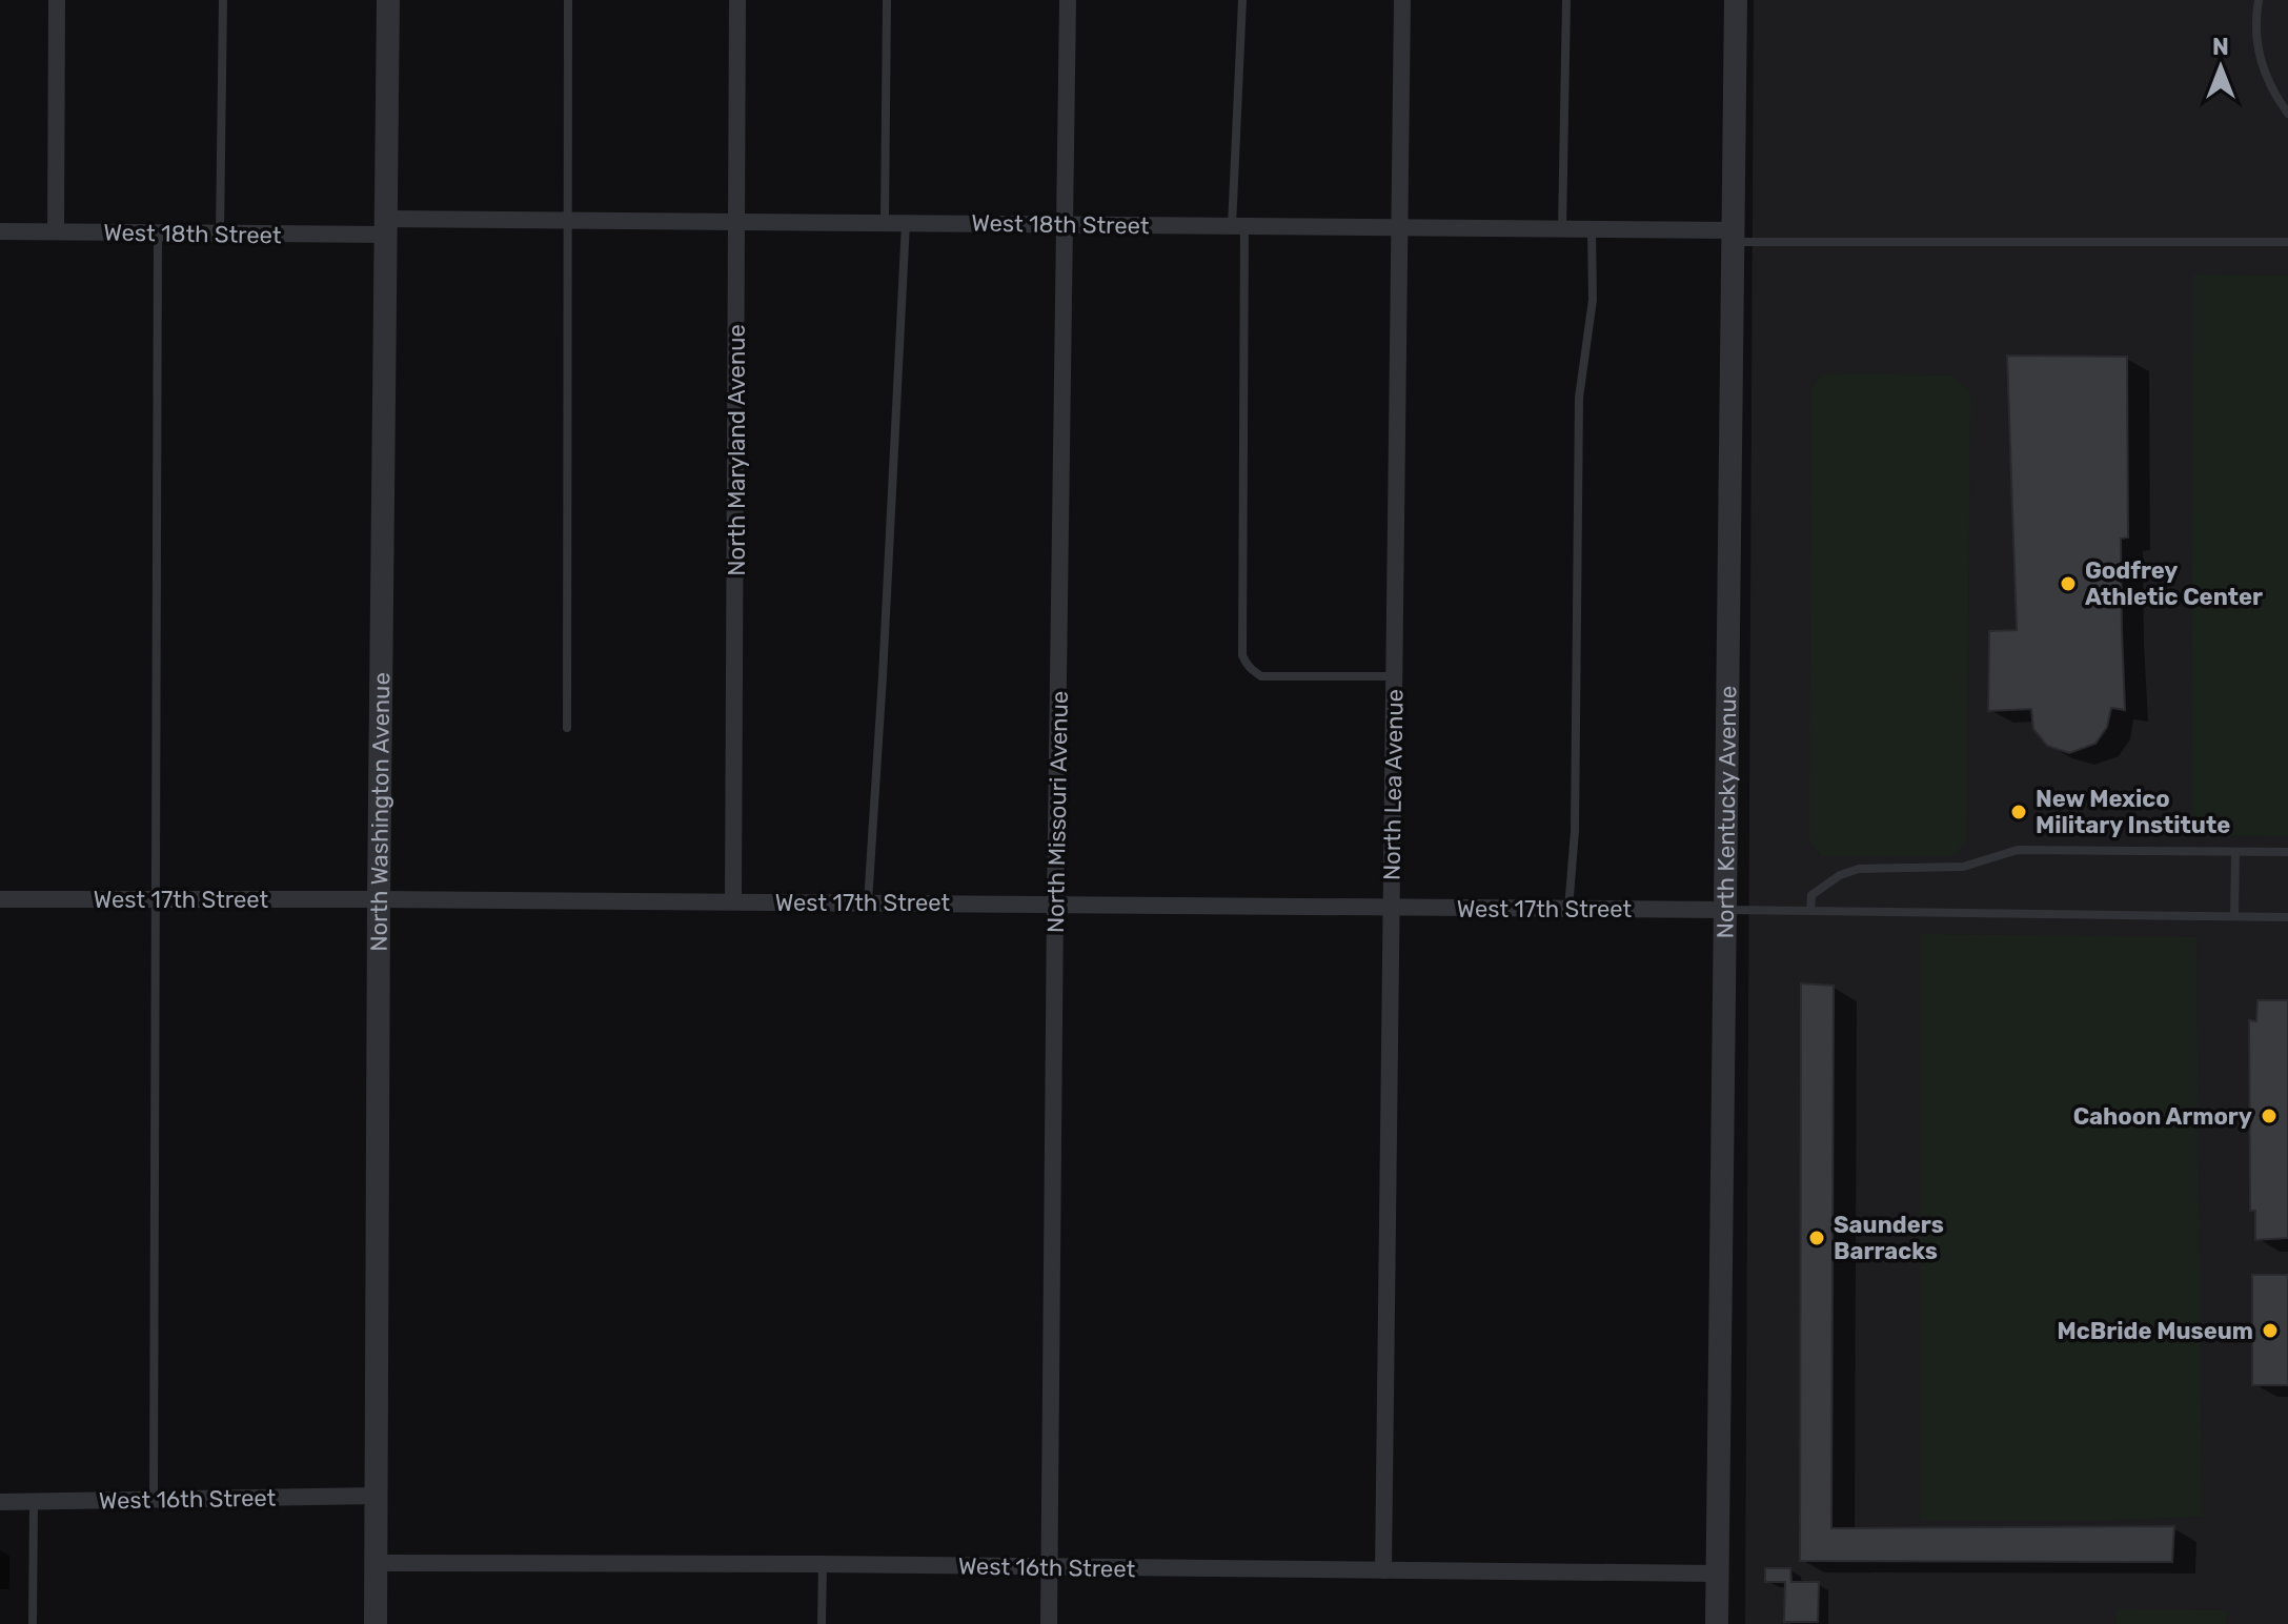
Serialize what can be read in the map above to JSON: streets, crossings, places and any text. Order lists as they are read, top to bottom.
{
  "streets": {
    "street": [
      "West 18th Street",
      "North Maryland Avenue",
      "North Lea Avenue",
      "North Washington Avenue",
      "North Missouri Avenue",
      "North Kentucky Avenue",
      "West 17th Street",
      "West 16th Street"
    ]
  },
  "crossings": [
    ["West 18th Street", "North Maryland Avenue"],
    ["West 18th Street", "North Lea Avenue"],
    ["West 18th Street", "North Washington Avenue"],
    ["West 18th Street", "North Missouri Avenue"],
    ["West 18th Street", "North Kentucky Avenue"],
    ["North Maryland Avenue", "West 17th Street"],
    ["North Lea Avenue", "West 17th Street"],
    ["North Lea Avenue", "West 16th Street"],
    ["North Washington Avenue", "West 17th Street"],
    ["North Washington Avenue", "West 16th Street"],
    ["North Missouri Avenue", "West 17th Street"],
    ["North Missouri Avenue", "West 16th Street"],
    ["North Kentucky Avenue", "West 17th Street"],
    ["North Kentucky Avenue", "West 16th Street"]
  ],
  "places": [
    "Godfrey Athletic Center",
    "New Mexico Military Institute",
    "Cahoon Armory",
    "Saunders Barracks",
    "McBride Museum"
  ],
  "north": "top"
}
